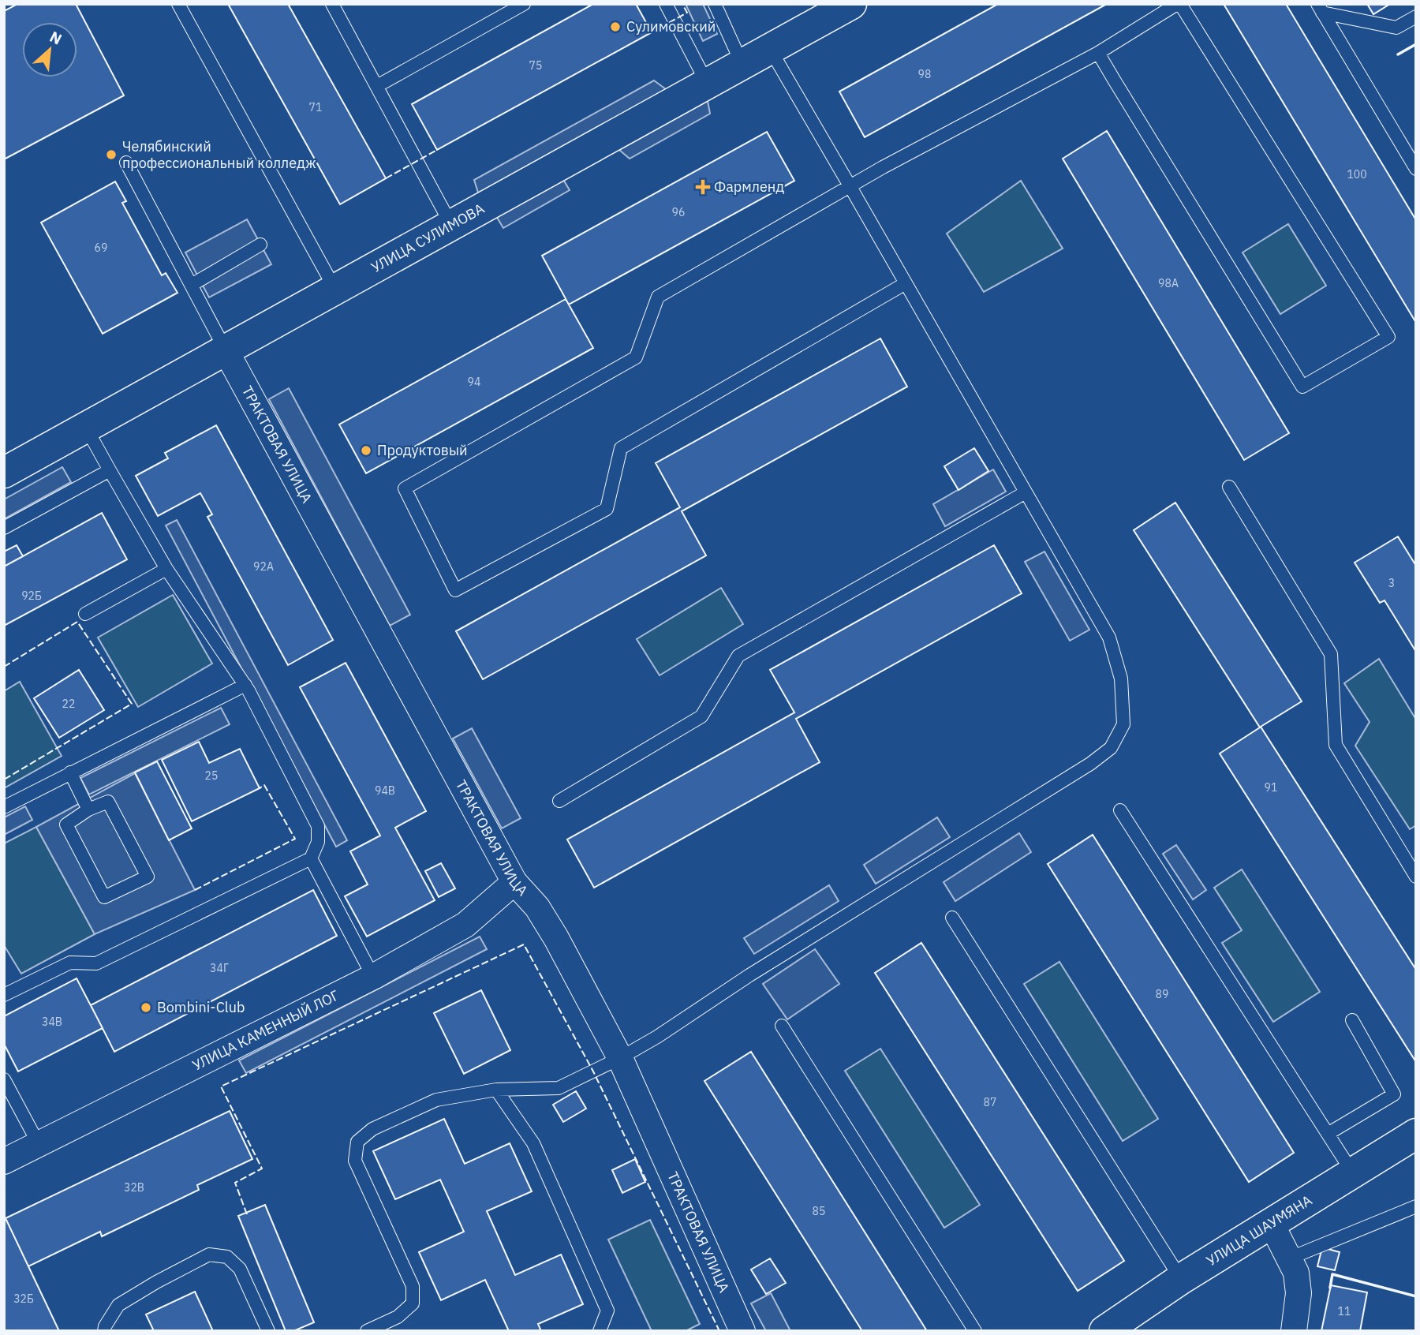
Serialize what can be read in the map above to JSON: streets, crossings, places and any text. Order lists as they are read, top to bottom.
{
  "streets": {
    "street": [
      "УЛИЦА СУЛИМОВА",
      "ТРАКТОВАЯ УЛИЦА",
      "УЛИЦА КАМЕННЫЙ ЛОГ",
      "УЛИЦА ШАУМЯНА"
    ]
  },
  "crossings": [
    ["УЛИЦА СУЛИМОВА", "ТРАКТОВАЯ УЛИЦА"],
    ["ТРАКТОВАЯ УЛИЦА", "УЛИЦА КАМЕННЫЙ ЛОГ"]
  ],
  "places": {
    "other": [
      "Сулимовский",
      "Челябинский профессиональный колледж",
      "Продуктовый",
      "Bombini-Club"
    ],
    "health": ["Фармленд"]
  },
  "house_numbers": [
    "75",
    "98",
    "71",
    "100",
    "96",
    "69",
    "98А",
    "94",
    "92А",
    "3",
    "92Б",
    "22",
    "25",
    "91",
    "94В",
    "34Г",
    "89",
    "34В",
    "87",
    "32В",
    "85",
    "32Б",
    "11"
  ],
  "north": "top right"
}
